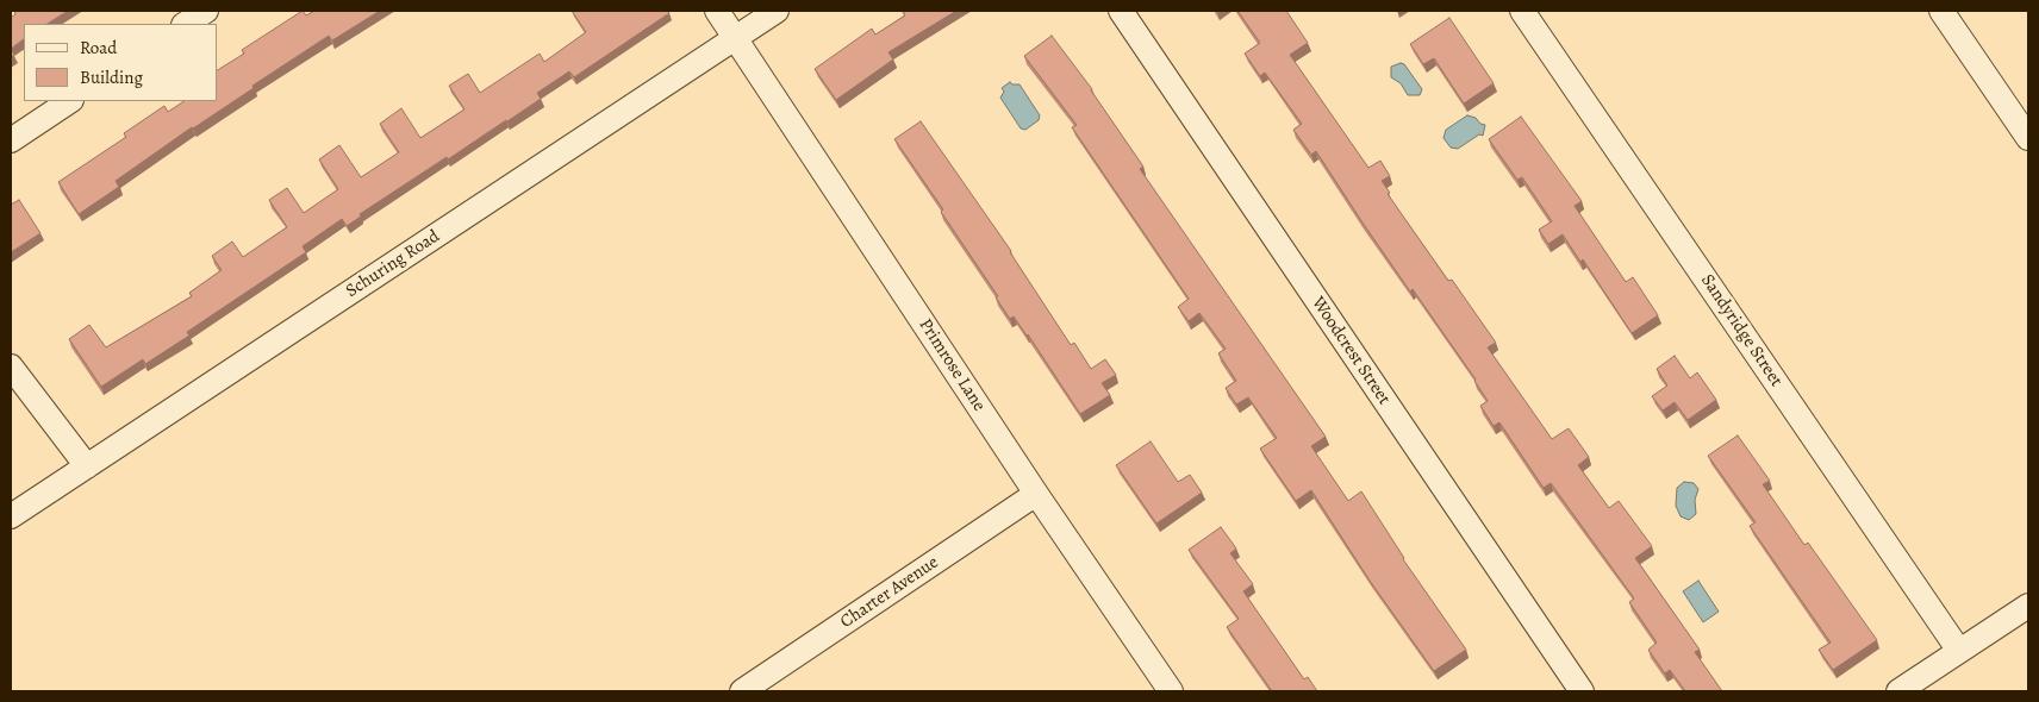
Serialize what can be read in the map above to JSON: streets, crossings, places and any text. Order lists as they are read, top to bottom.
{
  "streets": {
    "street": [
      "Schuring Road",
      "Sandyridge Street",
      "Woodcrest Street",
      "Primrose Lane",
      "Charter Avenue"
    ]
  },
  "crossings": [
    ["Schuring Road", "Primrose Lane"],
    ["Primrose Lane", "Charter Avenue"]
  ],
  "legend": ["Road", "Building"]
}
